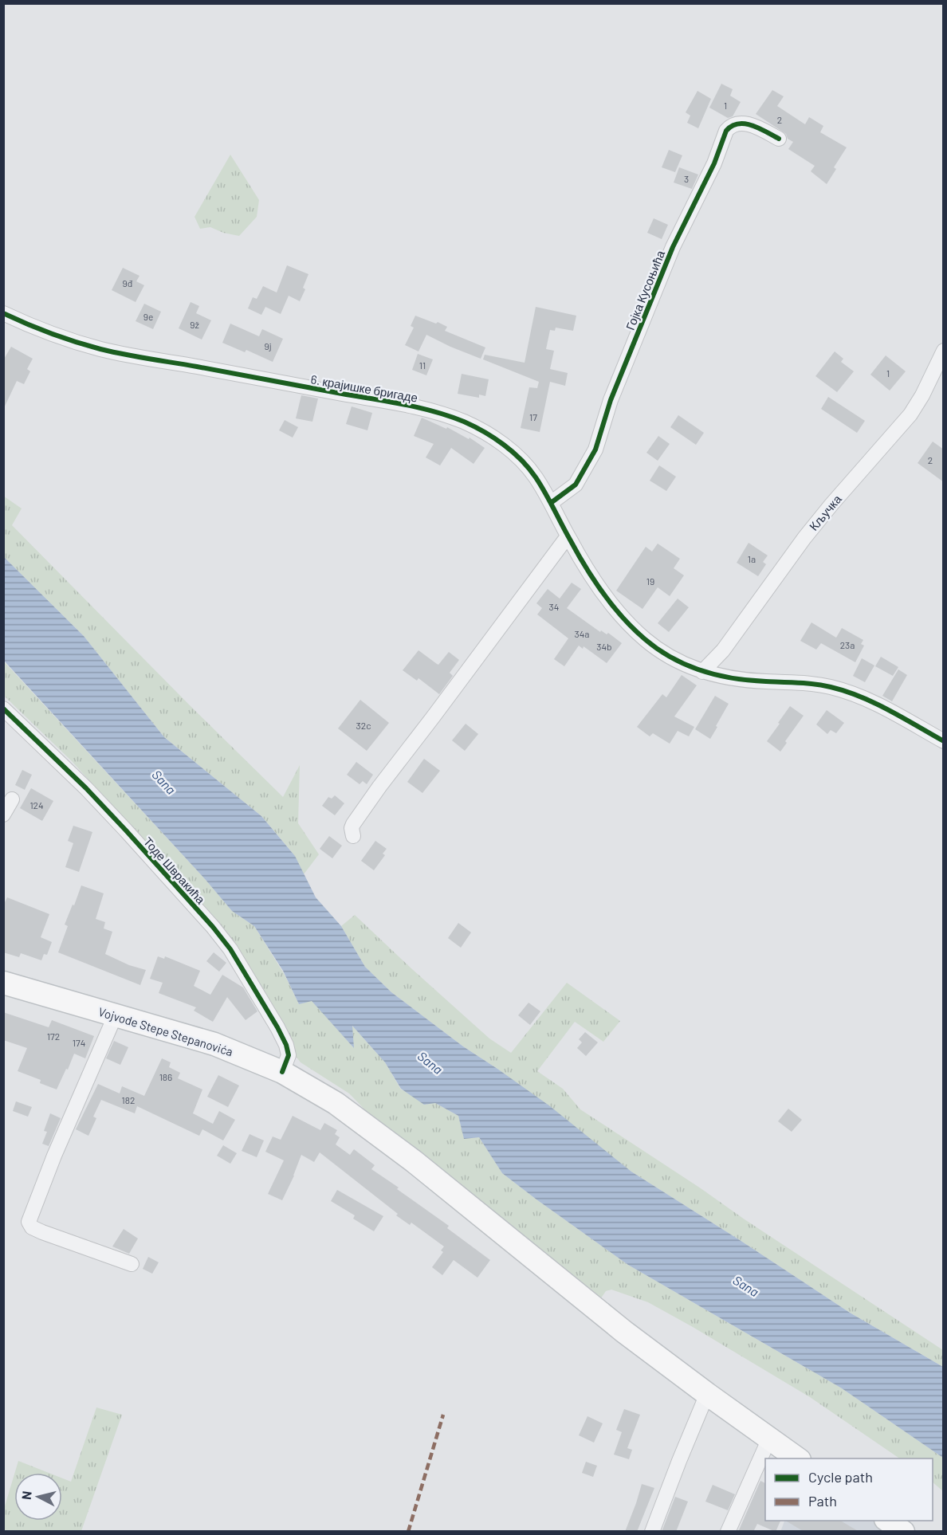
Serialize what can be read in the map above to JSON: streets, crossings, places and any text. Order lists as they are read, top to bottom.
{
  "streets": {
    "main road": ["Vojvode Stepe Stepanovića"],
    "street": [
      "Гојка Кусоњића",
      "6. крајишке бригаде",
      "Кључка",
      "Тоде Швракића"
    ]
  },
  "crossings": [
    ["Гојка Кусоњића", "6. крајишке бригаде"],
    ["6. крајишке бригаде", "Кључка"],
    ["Тоде Швракића", "Vojvode Stepe Stepanovića"]
  ],
  "water": ["Sana"],
  "house_numbers": [
    "1",
    "2",
    "3",
    "9đ",
    "9e",
    "9ž",
    "9j",
    "11",
    "1",
    "17",
    "2",
    "1a",
    "19",
    "34",
    "34a",
    "23a",
    "34b",
    "32c",
    "124",
    "172",
    "174",
    "186",
    "182"
  ],
  "legend": ["Cycle path", "Path"],
  "north": "left"
}
